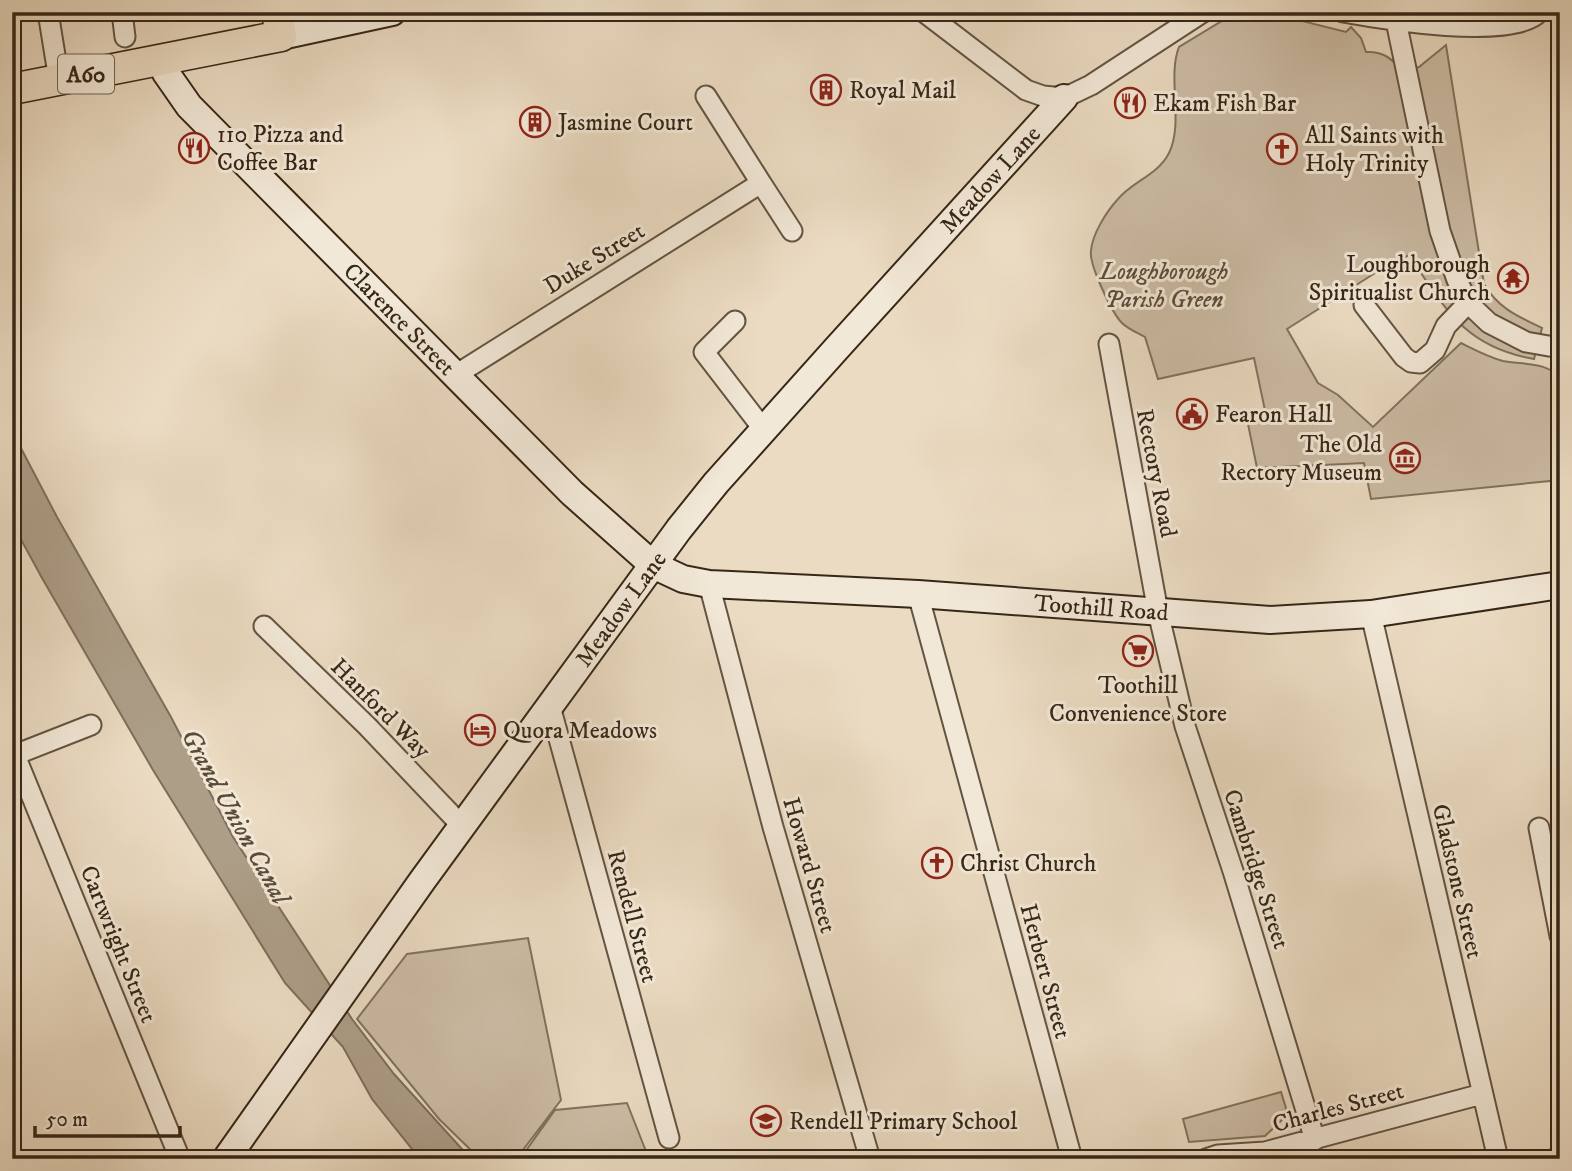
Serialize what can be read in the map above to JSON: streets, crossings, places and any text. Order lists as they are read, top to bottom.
{
  "streets": {
    "main road": [
      "A60",
      "Meadow Lane",
      "Clarence Street",
      "Toothill Road"
    ],
    "street": [
      "Duke Street",
      "Rectory Road",
      "Hanford Way",
      "Howard Street",
      "Cambridge Street",
      "Gladstone Street",
      "Rendell Street",
      "Cartwright Street",
      "Herbert Street",
      "Charles Street"
    ]
  },
  "crossings": [
    ["A60", "Clarence Street"],
    ["Meadow Lane", "Clarence Street"],
    ["Meadow Lane", "Toothill Road"],
    ["Meadow Lane", "Hanford Way"],
    ["Meadow Lane", "Rendell Street"],
    ["Duke Street", "Clarence Street"],
    ["Clarence Street", "Toothill Road"],
    ["Rectory Road", "Toothill Road"],
    ["Rectory Road", "Cambridge Street"],
    ["Toothill Road", "Howard Street"],
    ["Toothill Road", "Cambridge Street"],
    ["Toothill Road", "Gladstone Street"],
    ["Toothill Road", "Herbert Street"],
    ["Cambridge Street", "Charles Street"],
    ["Gladstone Street", "Charles Street"]
  ],
  "water": ["Grand Union Canal"],
  "parks": ["Loughborough Parish Green"],
  "places": {
    "building": ["Royal Mail", "Jasmine Court"],
    "restaurant": ["Ekam Fish Bar", "110 Pizza and Coffee Bar"],
    "church": ["All Saints with Holy Trinity", "Christ Church"],
    "temple": ["Loughborough Spiritualist Church"],
    "public building": ["Fearon Hall"],
    "museum": ["The Old Rectory Museum"],
    "supermarket": ["Toothill Convenience Store"],
    "hotel": ["Quora Meadows"],
    "school or university": ["Rendell Primary School"]
  },
  "scale_bar": "50 m"
}
